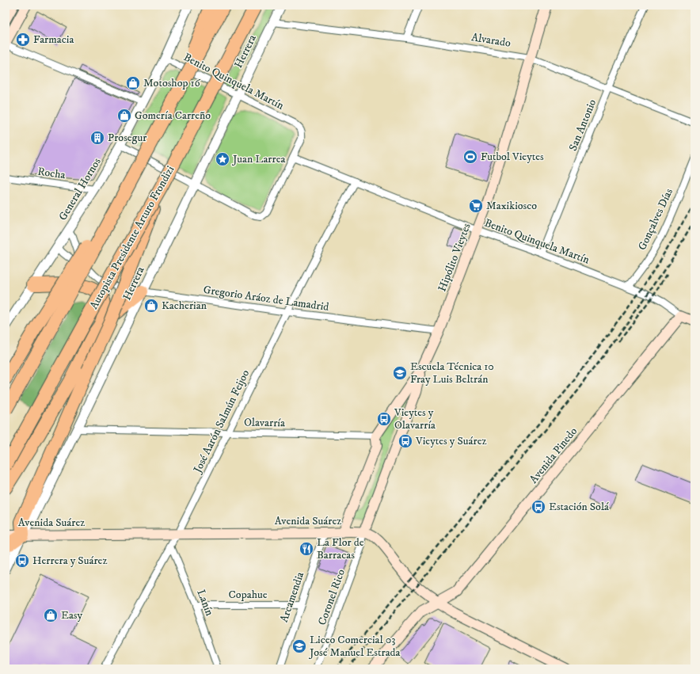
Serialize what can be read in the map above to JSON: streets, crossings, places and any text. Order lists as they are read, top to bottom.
{
  "streets": {
    "highway": ["Autopista Presidente Arturo Frondizi"],
    "main road": ["Hipólito Vieytes", "Avenida Pinedo", "Avenida Suárez"],
    "street": [
      "Alvarado",
      "Herrera",
      "Benito Quinquela Martín",
      "San Antonio",
      "Rocha",
      "General Hornos",
      "Gonçalves Días",
      "Gregorio Aráoz de Lamadrid",
      "José Aarón Salmún Feijoo",
      "Olavarría",
      "Copahue",
      "Arcamendia",
      "Coronel Rico",
      "Lanín"
    ]
  },
  "crossings": [
    ["Alvarado", "Herrera"],
    ["Alvarado", "San Antonio"],
    ["Alvarado", "Hipólito Vieytes"],
    ["Herrera", "Benito Quinquela Martín"],
    ["Herrera", "Gregorio Aráoz de Lamadrid"],
    ["Herrera", "Olavarría"],
    ["Herrera", "Avenida Suárez"],
    ["Benito Quinquela Martín", "San Antonio"],
    ["Benito Quinquela Martín", "General Hornos"],
    ["Benito Quinquela Martín", "Gonçalves Días"],
    ["Benito Quinquela Martín", "Hipólito Vieytes"],
    ["Benito Quinquela Martín", "José Aarón Salmún Feijoo"],
    ["Benito Quinquela Martín", "Avenida Pinedo"],
    ["Rocha", "General Hornos"],
    ["General Hornos", "Gregorio Aráoz de Lamadrid"],
    ["Hipólito Vieytes", "Gregorio Aráoz de Lamadrid"],
    ["Hipólito Vieytes", "Olavarría"],
    ["Hipólito Vieytes", "Avenida Suárez"],
    ["Hipólito Vieytes", "Coronel Rico"],
    ["Gregorio Aráoz de Lamadrid", "José Aarón Salmún Feijoo"],
    ["José Aarón Salmún Feijoo", "Olavarría"],
    ["José Aarón Salmún Feijoo", "Avenida Suárez"],
    ["José Aarón Salmún Feijoo", "Lanín"],
    ["Avenida Pinedo", "Avenida Suárez"],
    ["Avenida Suárez", "Arcamendia"],
    ["Avenida Suárez", "Coronel Rico"],
    ["Copahue", "Arcamendia"],
    ["Copahue", "Lanín"]
  ],
  "places": {
    "pharmacy": ["Farmacia"],
    "shop": [
      "Motoshop 16",
      "Gomería Carreño",
      "Kacherian",
      "Easy"
    ],
    "building": ["Prosegur"],
    "sports": ["Futbol Vieytes"],
    "place": ["Juan Larrea"],
    "supermarket": ["Maxikiosco"],
    "school or university": ["Escuela Técnica 10 Fray Luis Beltrán", "Liceo Comercial 03 José Manuel Estrada"],
    "bus stop": [
      "Vieytes y Olavarría",
      "Vieytes y Suárez",
      "Estación Solá",
      "Herrera y Suárez"
    ],
    "restaurant": ["La Flor de Barracas"]
  }
}
